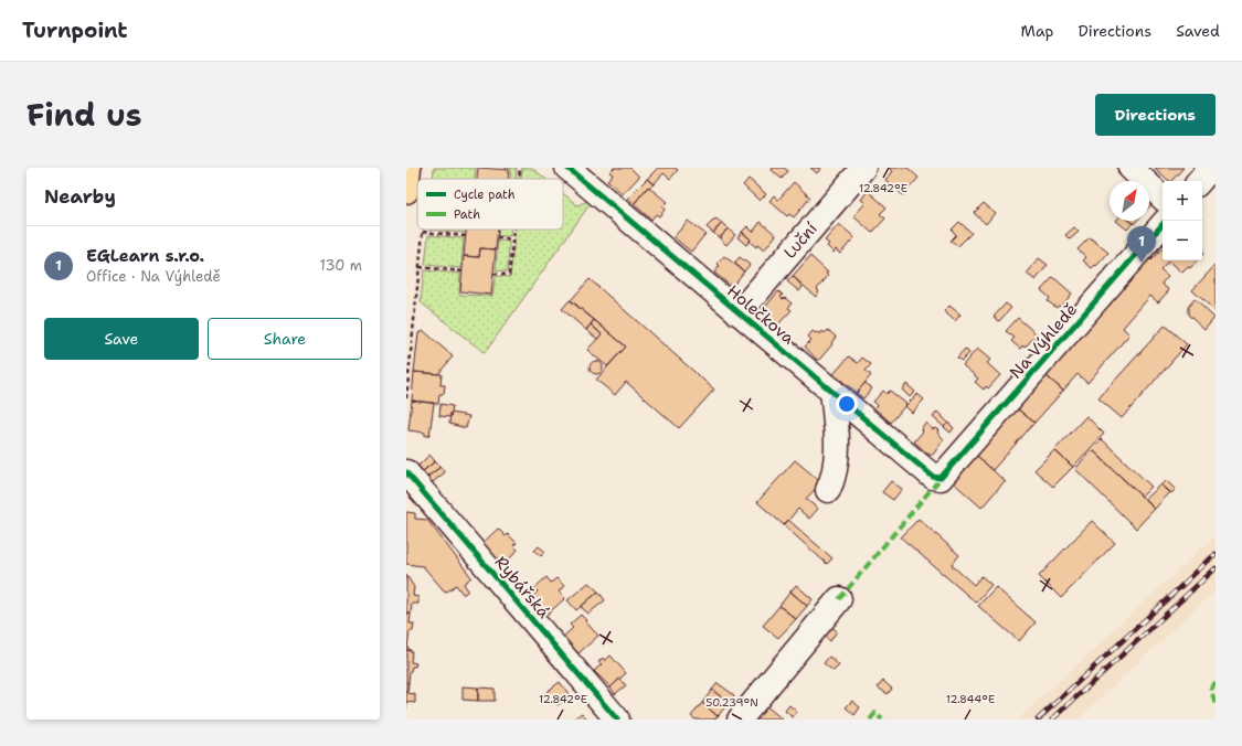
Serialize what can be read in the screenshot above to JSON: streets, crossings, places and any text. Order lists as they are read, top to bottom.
{
  "streets": {
    "street": [
      "Luční",
      "Holečkova",
      "Na Výhledě",
      "Rybářská"
    ]
  },
  "crossings": [
    ["Luční", "Holečkova"],
    ["Holečkova", "Na Výhledě"]
  ],
  "legend": ["Cycle path", "Path"],
  "north": "top right",
  "page": {
    "header": "Turnpoint",
    "nav": ["Map", "Directions", "Saved"],
    "title": "Find us",
    "buttons": [
      "Directions",
      ["Save", "Share"]
    ],
    "heading": "Nearby",
    "map_buttons": ["+", "−"],
    "list": [
      {
        "mark": "1",
        "name": "EGLearn s.r.o.",
        "note": "Office · Na Výhledě",
        "value": "130 m"
      }
    ],
    "pins": "1"
  },
  "coordinates": ["12.842°E", "12.844°E", "50.239°N"]
}
